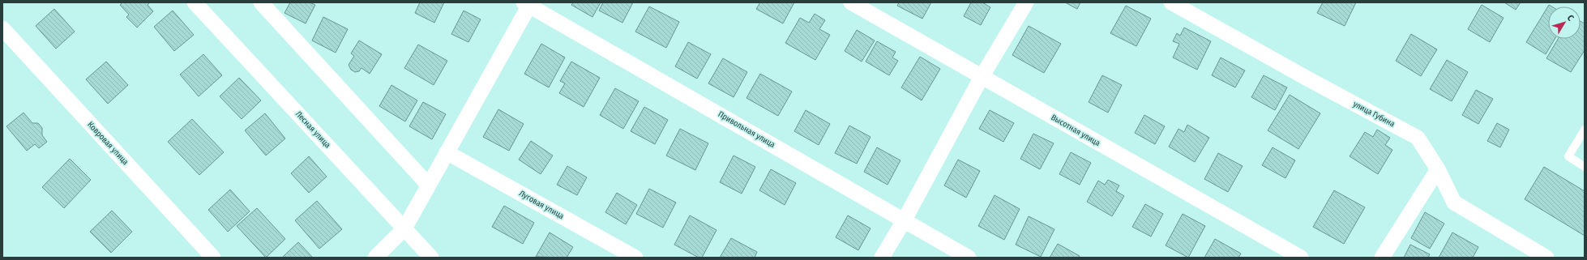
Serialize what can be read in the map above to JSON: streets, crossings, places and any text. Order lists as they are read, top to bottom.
{
  "streets": {
    "street": [
      "улица Губина",
      "Лесная улица",
      "Привольная улица",
      "Высотная улица",
      "Ковровая улица",
      "Луговая улица"
    ]
  },
  "north": "top right"
}
